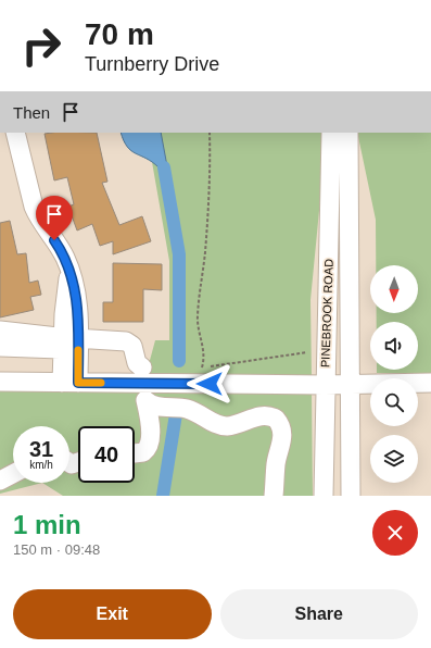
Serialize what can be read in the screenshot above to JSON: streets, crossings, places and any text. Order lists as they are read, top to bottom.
{
  "streets": {
    "street": ["PINEBROOK ROAD"]
  },
  "north": "bottom",
  "page": {
    "turn": ["70 m", "Turnberry Drive"],
    "then": "Then",
    "speed": "31 km/h",
    "limit": "40",
    "heading": ["1 min", "150 m · 09:48"],
    "buttons": ["Exit", "Share"]
  }
}
